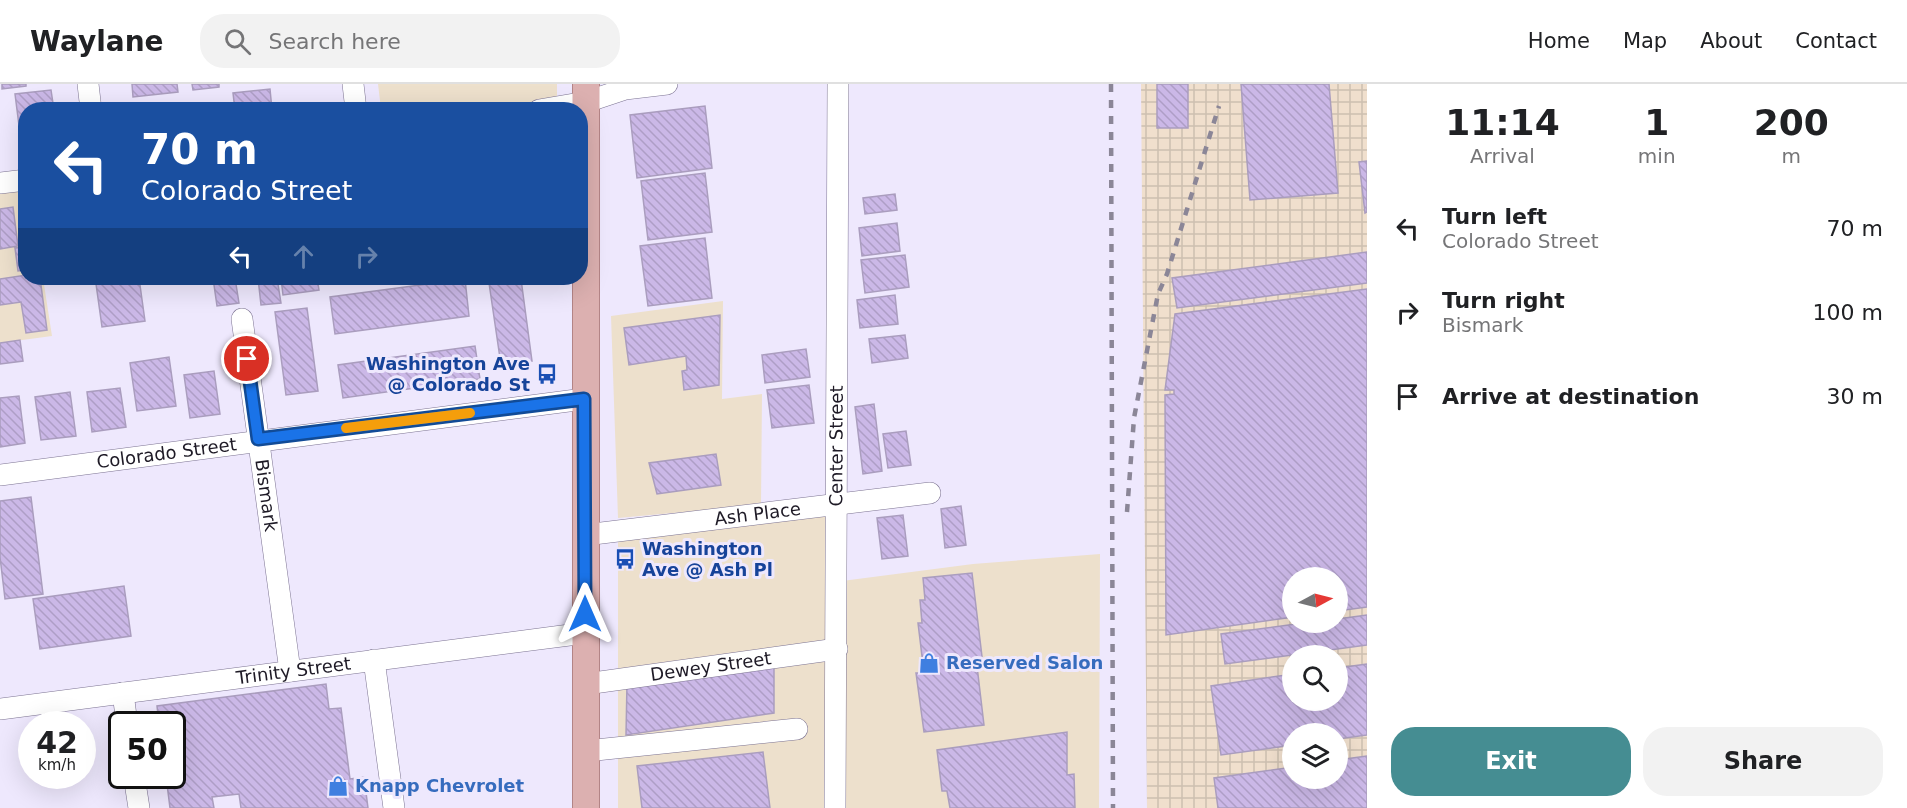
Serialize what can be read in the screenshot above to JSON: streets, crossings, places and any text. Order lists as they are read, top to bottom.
{
  "streets": {
    "street": [
      "Center Street",
      "Colorado Street",
      "Bismark",
      "Ash Place",
      "Dewey Street",
      "Trinity Street"
    ]
  },
  "crossings": [
    ["Center Street", "Ash Place"],
    ["Center Street", "Dewey Street"],
    ["Colorado Street", "Bismark"],
    ["Bismark", "Trinity Street"]
  ],
  "places": {
    "bus stop": ["Washington Ave @ Colorado St", "Washington Ave @ Ash Pl"],
    "shop": ["Reserved Salon", "Knapp Chevrolet"]
  },
  "north": "right",
  "page": {
    "header": "Waylane",
    "search": "Search here",
    "nav": [
      "Home",
      "Map",
      "About",
      "Contact"
    ],
    "eta": [
      "11:14",
      "Arrival",
      "1",
      "min",
      "200",
      "m"
    ],
    "turn": ["70 m", "Colorado Street"],
    "list": [
      {
        "name": "Turn left",
        "note": "Colorado Street",
        "value": "70 m"
      },
      {
        "name": "Turn right",
        "note": "Bismark",
        "value": "100 m"
      },
      {
        "name": "Arrive at destination",
        "value": "30 m"
      }
    ],
    "speed": "42 km/h",
    "limit": "50",
    "buttons": ["Exit", "Share"]
  }
}
